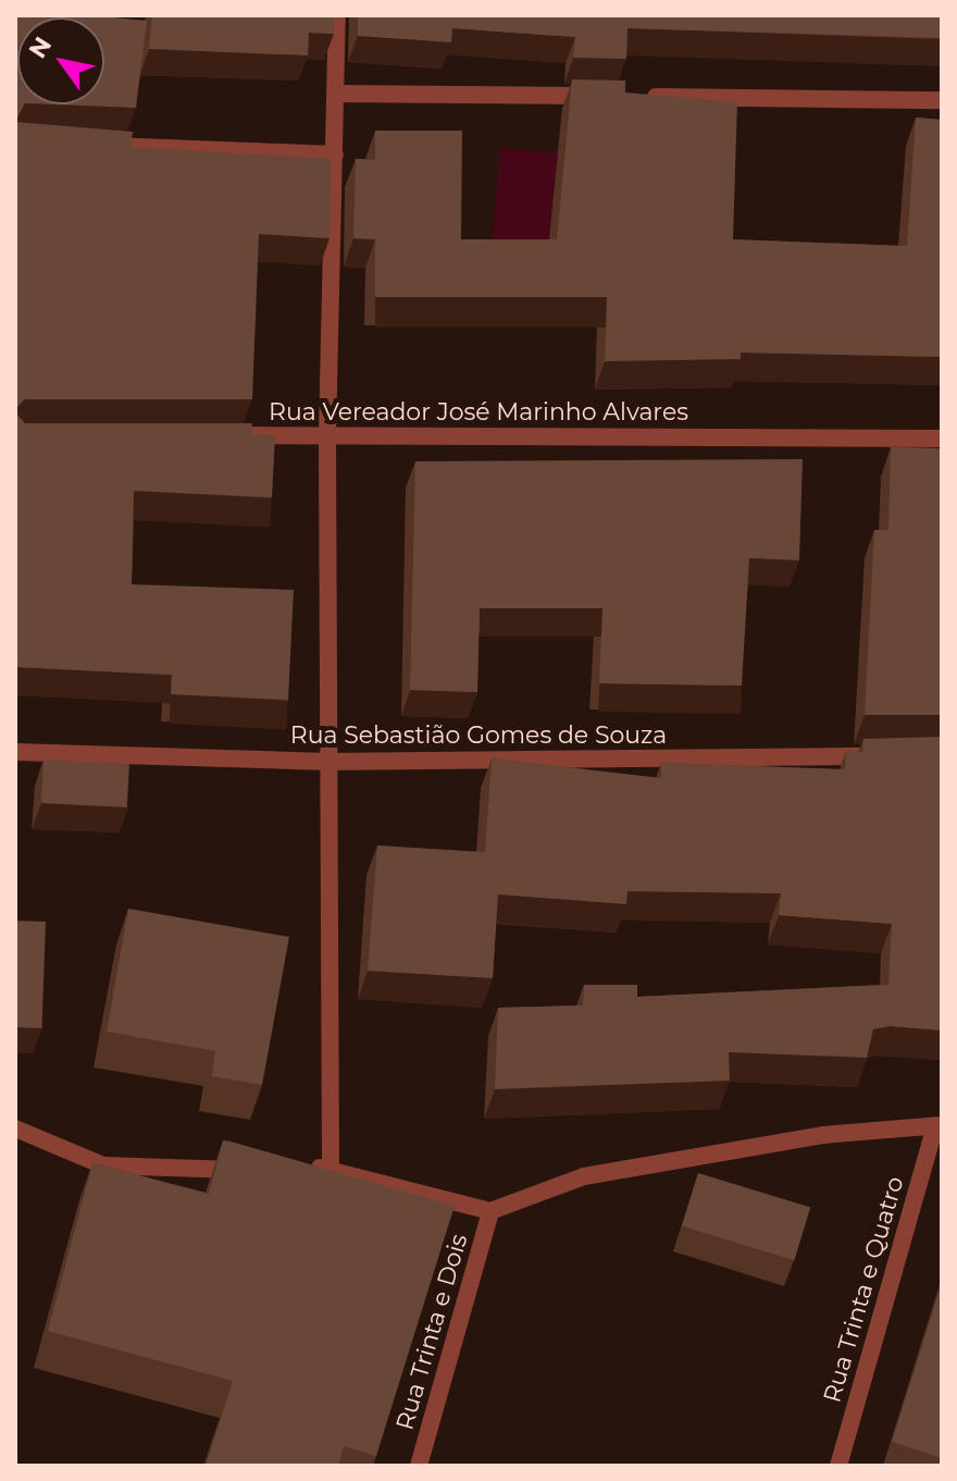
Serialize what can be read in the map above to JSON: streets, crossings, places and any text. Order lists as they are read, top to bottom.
{
  "streets": {
    "street": [
      "Rua Vereador José Marinho Alvares",
      "Rua Sebastião Gomes de Souza",
      "Rua Trinta e Quatro",
      "Rua Trinta e Dois"
    ]
  },
  "north": "top left"
}
